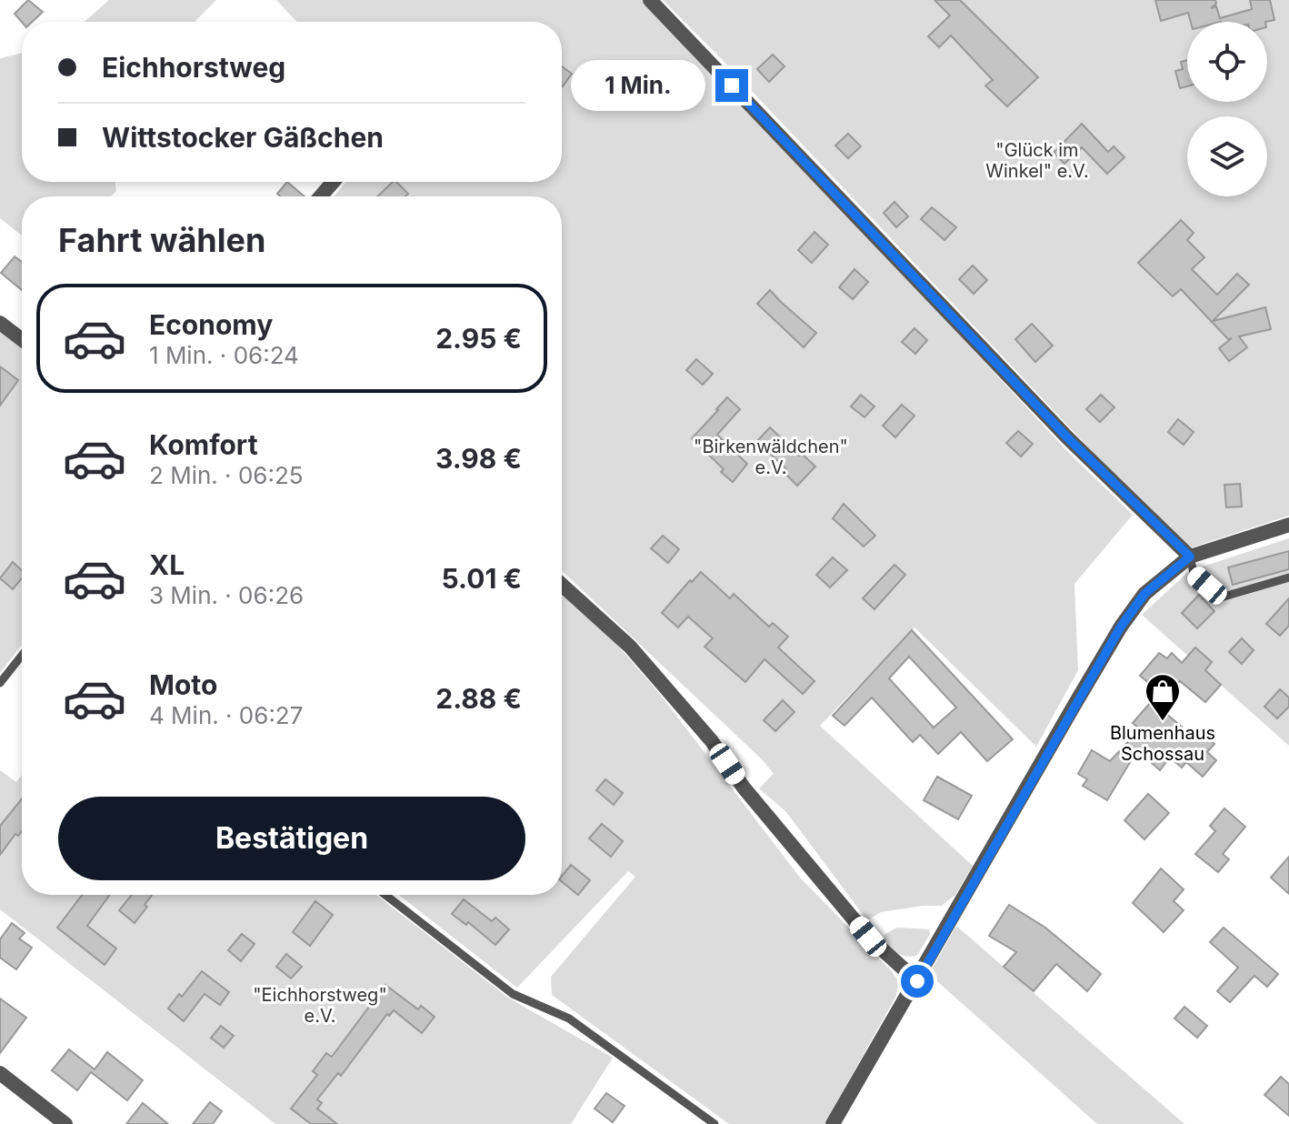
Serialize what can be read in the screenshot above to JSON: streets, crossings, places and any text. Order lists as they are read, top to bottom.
{
  "parks": ["\"Glück im Winkel\" e.V.", "\"Birkenwäldchen\" e.V.", "\"Eichhorstweg\" e.V."],
  "places": {
    "shop": ["Blumenhaus Schossau"]
  },
  "page": {
    "banner": ["Eichhorstweg", "Wittstocker Gäßchen"],
    "bubble": "1 Min.",
    "heading": "Fahrt wählen",
    "list": [
      {
        "name": "Economy",
        "note": "1 Min. · 06:24",
        "value": "2.95 €"
      },
      {
        "name": "Komfort",
        "note": "2 Min. · 06:25",
        "value": "3.98 €"
      },
      {
        "name": "XL",
        "note": "3 Min. · 06:26",
        "value": "5.01 €"
      },
      {
        "name": "Moto",
        "note": "4 Min. · 06:27",
        "value": "2.88 €"
      }
    ],
    "buttons": "Bestätigen"
  }
}
